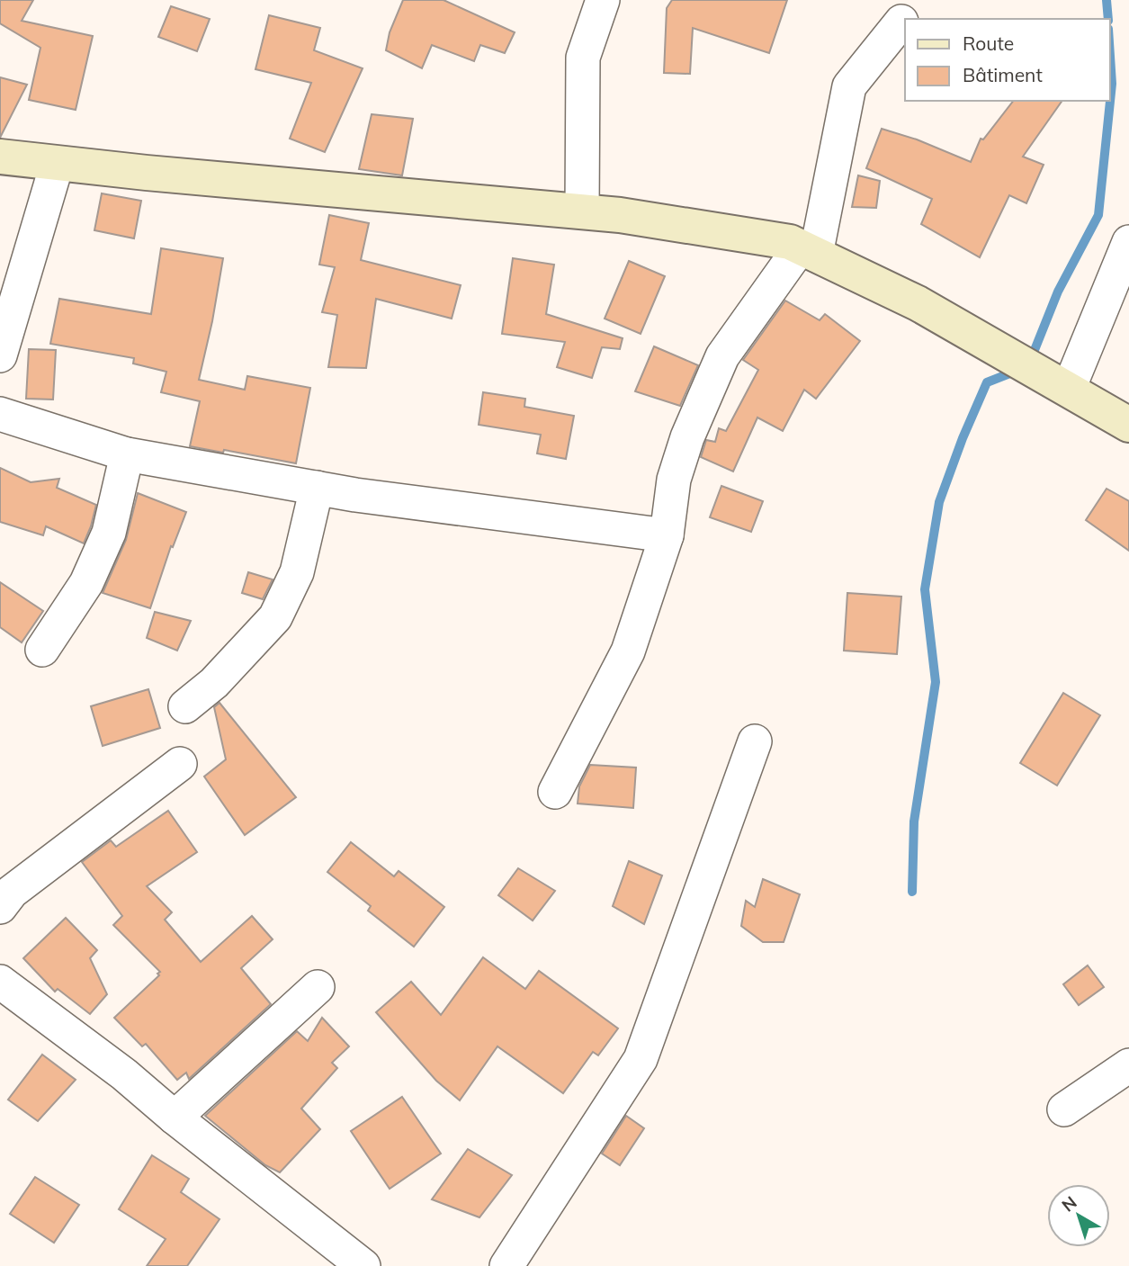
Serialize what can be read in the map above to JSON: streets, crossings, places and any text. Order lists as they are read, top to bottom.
{
  "legend": ["Route", "Bâtiment"],
  "north": "top left"
}
